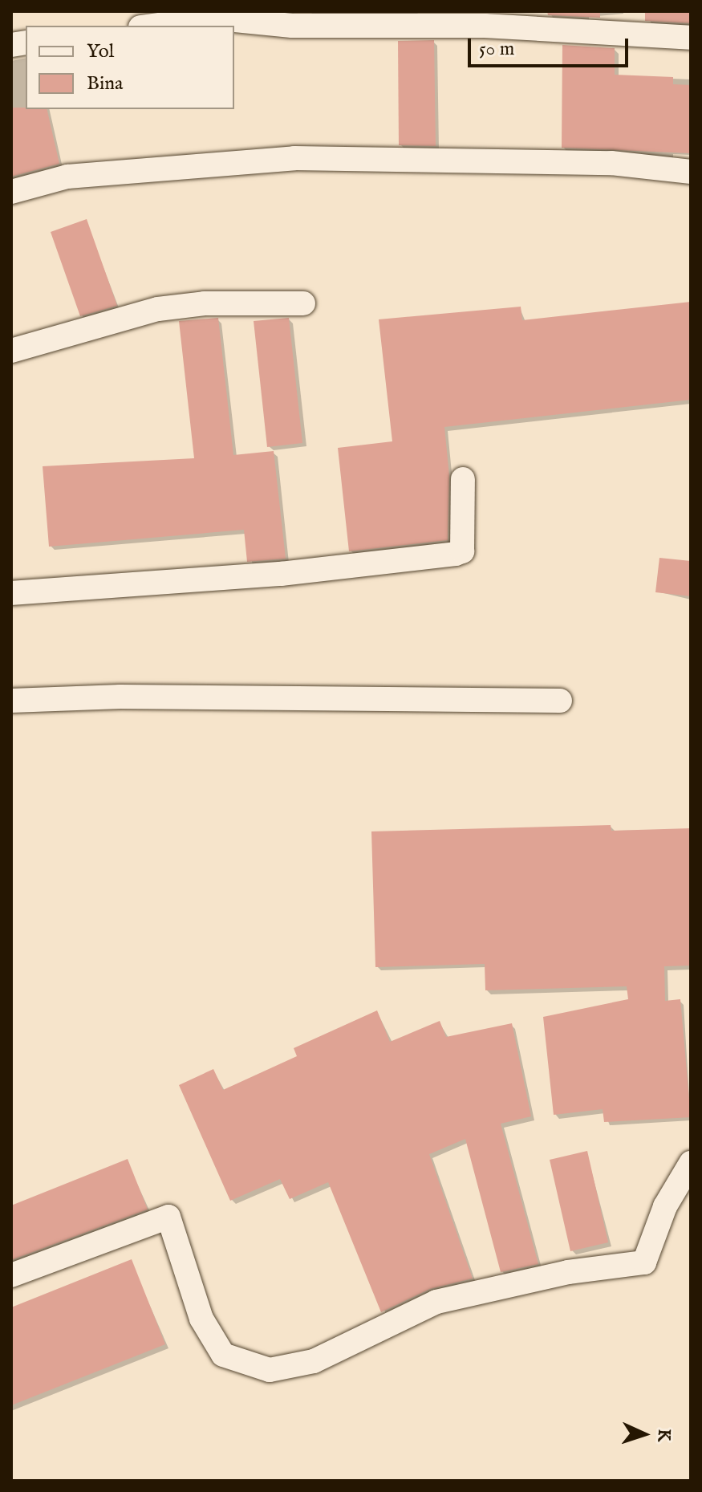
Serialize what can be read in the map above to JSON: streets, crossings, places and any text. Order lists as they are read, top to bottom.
{
  "legend": ["Yol", "Bina"],
  "scale_bar": "50 m",
  "north": "right"
}
